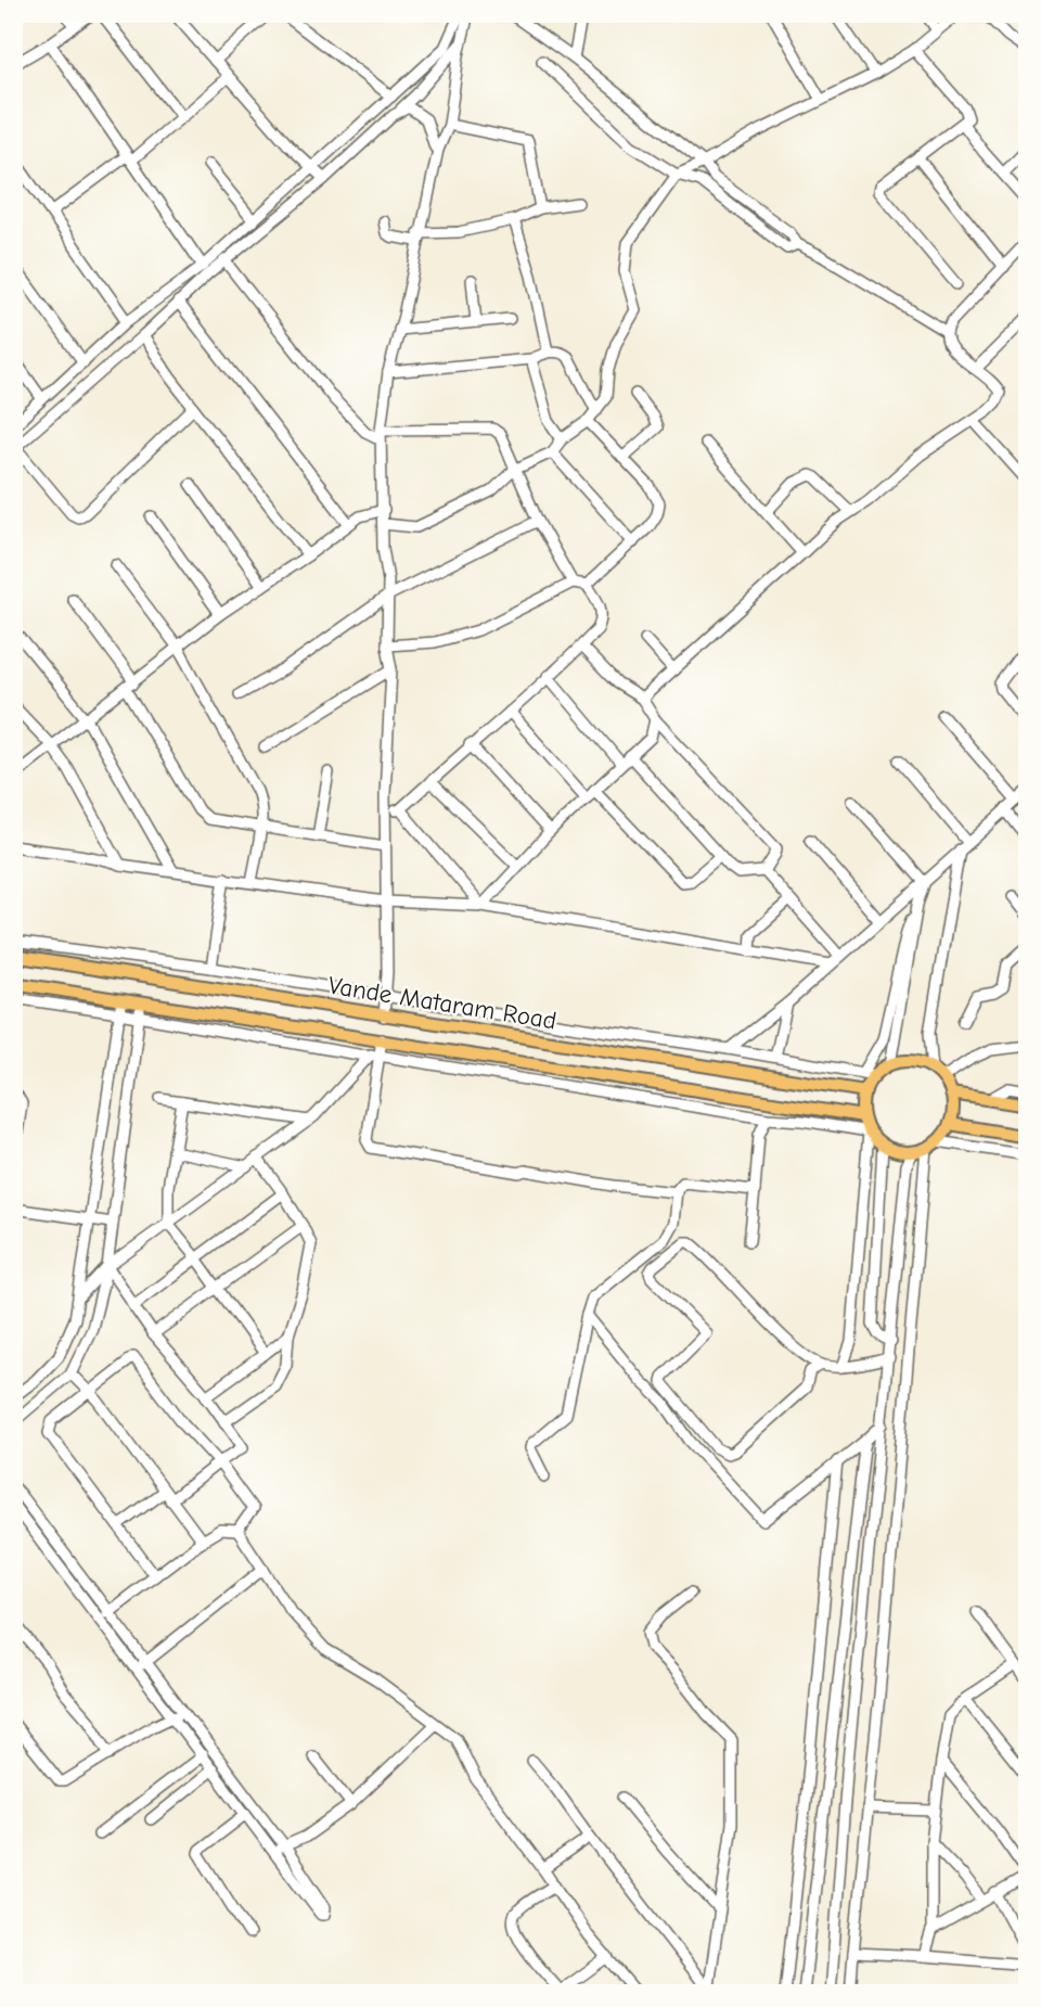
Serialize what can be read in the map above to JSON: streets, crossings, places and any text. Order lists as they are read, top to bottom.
{
  "streets": {
    "main road": ["Vande Mataram Road"]
  }
}
